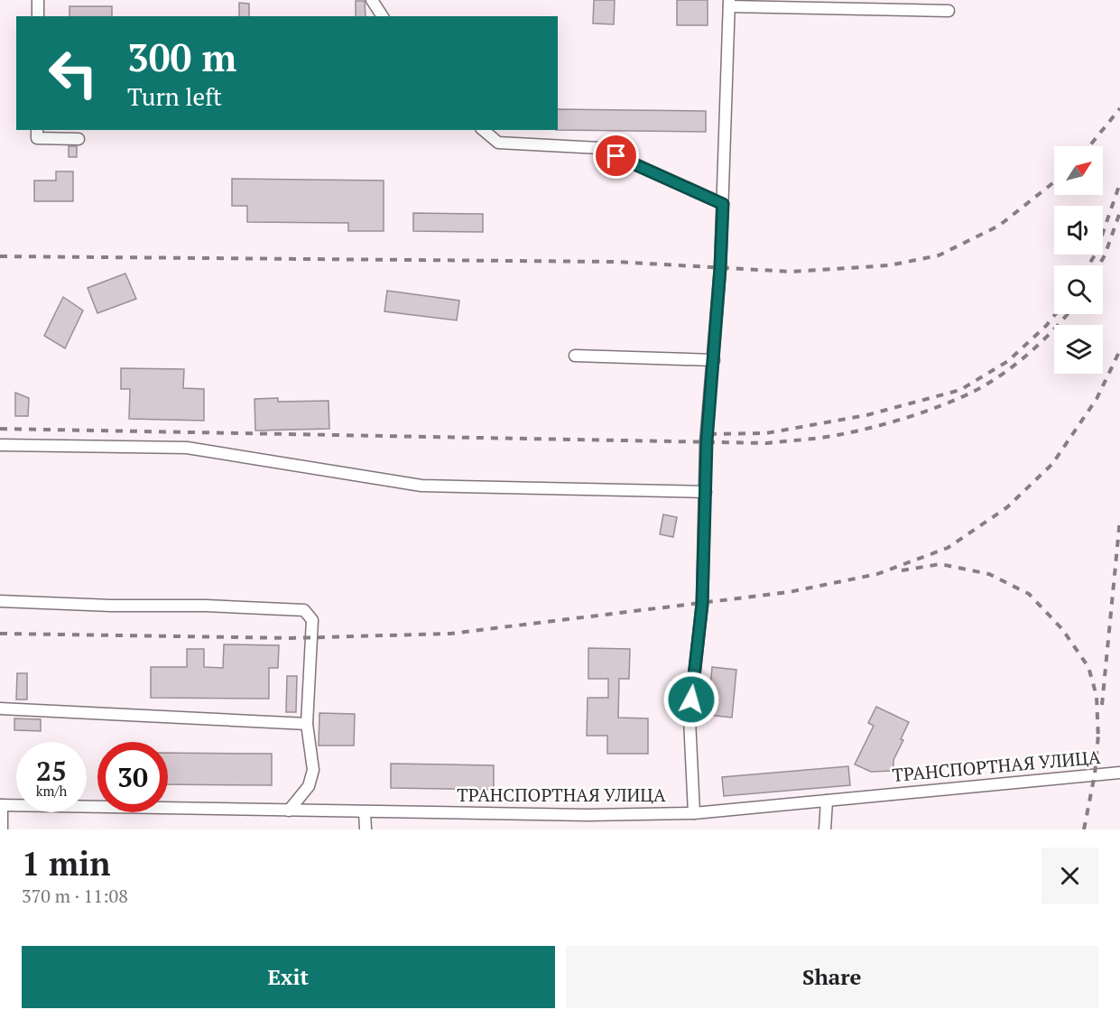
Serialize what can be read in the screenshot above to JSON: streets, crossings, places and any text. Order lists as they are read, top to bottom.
{
  "streets": {
    "street": ["ТРАНСПОРТНАЯ УЛИЦА"]
  },
  "north": "top right",
  "page": {
    "turn": ["300 m", "Turn left"],
    "speed": "25 km/h",
    "limit": "30",
    "heading": ["1 min", "370 m · 11:08"],
    "buttons": ["Exit", "Share"]
  }
}
